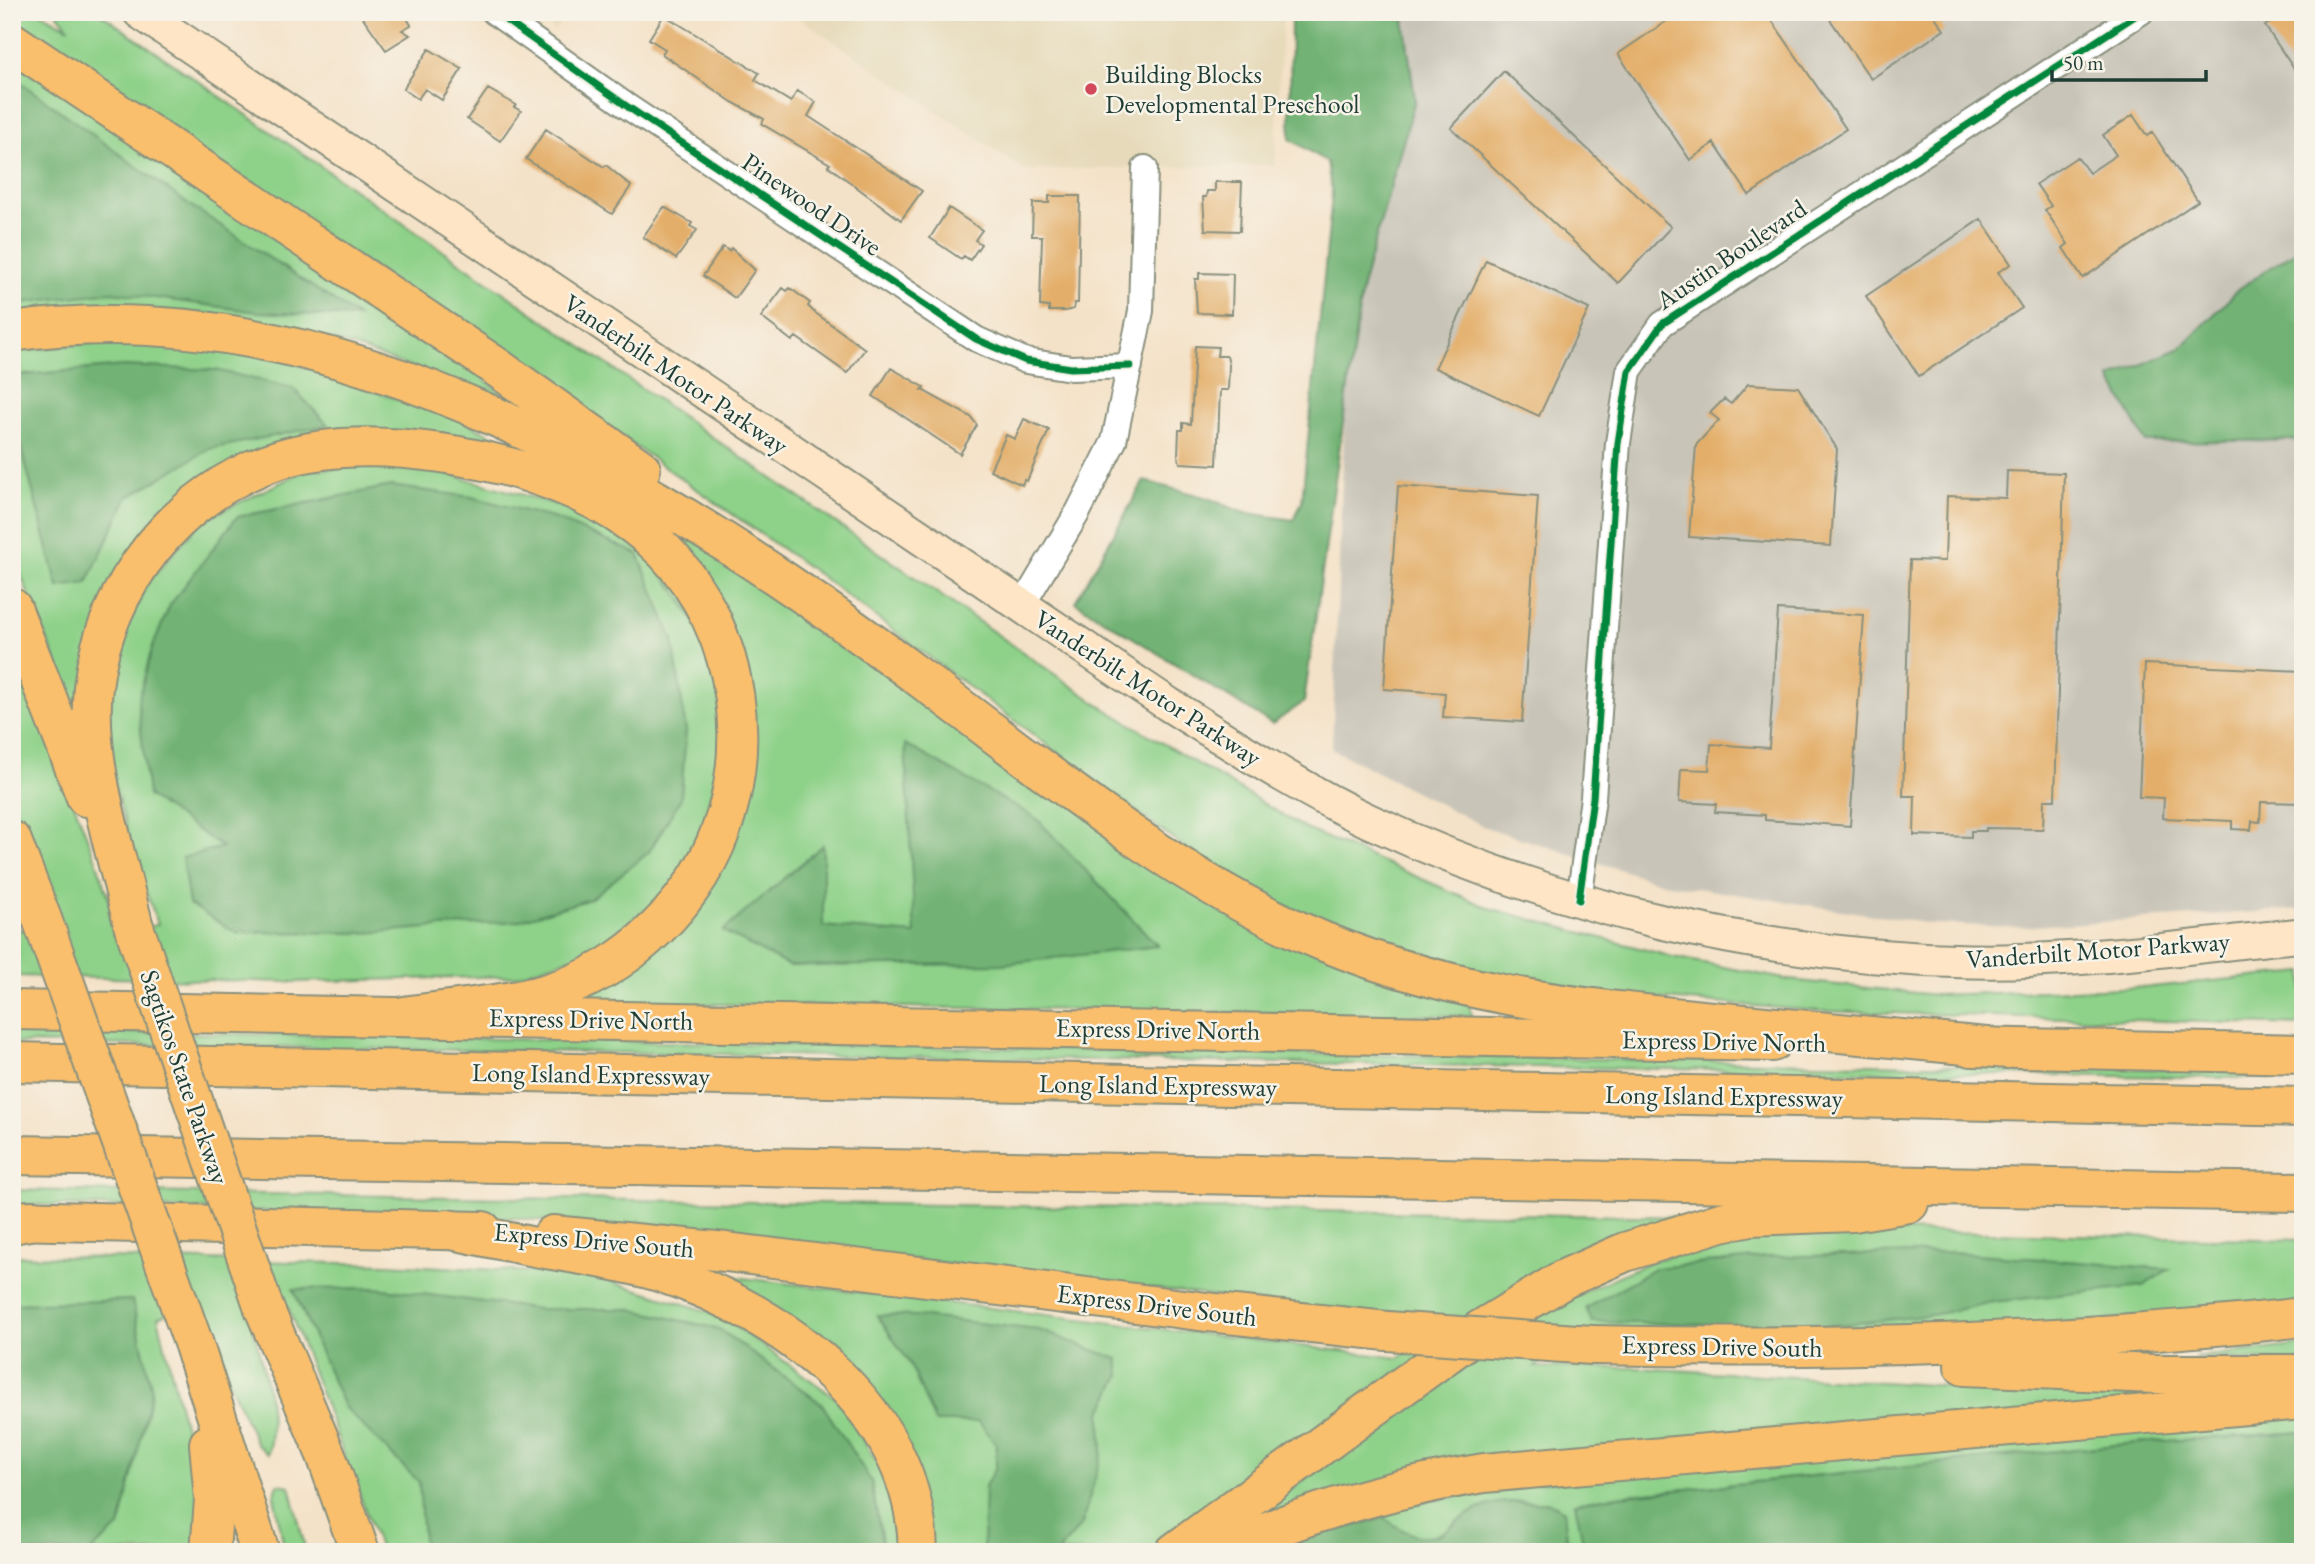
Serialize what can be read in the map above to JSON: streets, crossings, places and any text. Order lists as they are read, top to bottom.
{
  "streets": {
    "highway": [
      "Express Drive North",
      "Long Island Expressway",
      "Sagtikos State Parkway",
      "Express Drive South"
    ],
    "main road": ["Vanderbilt Motor Parkway"],
    "street": ["Pinewood Drive", "Austin Boulevard"]
  },
  "crossings": [
    ["Austin Boulevard", "Vanderbilt Motor Parkway"]
  ],
  "places": ["Building Blocks Developmental Preschool"],
  "scale_bar": "50 m"
}
